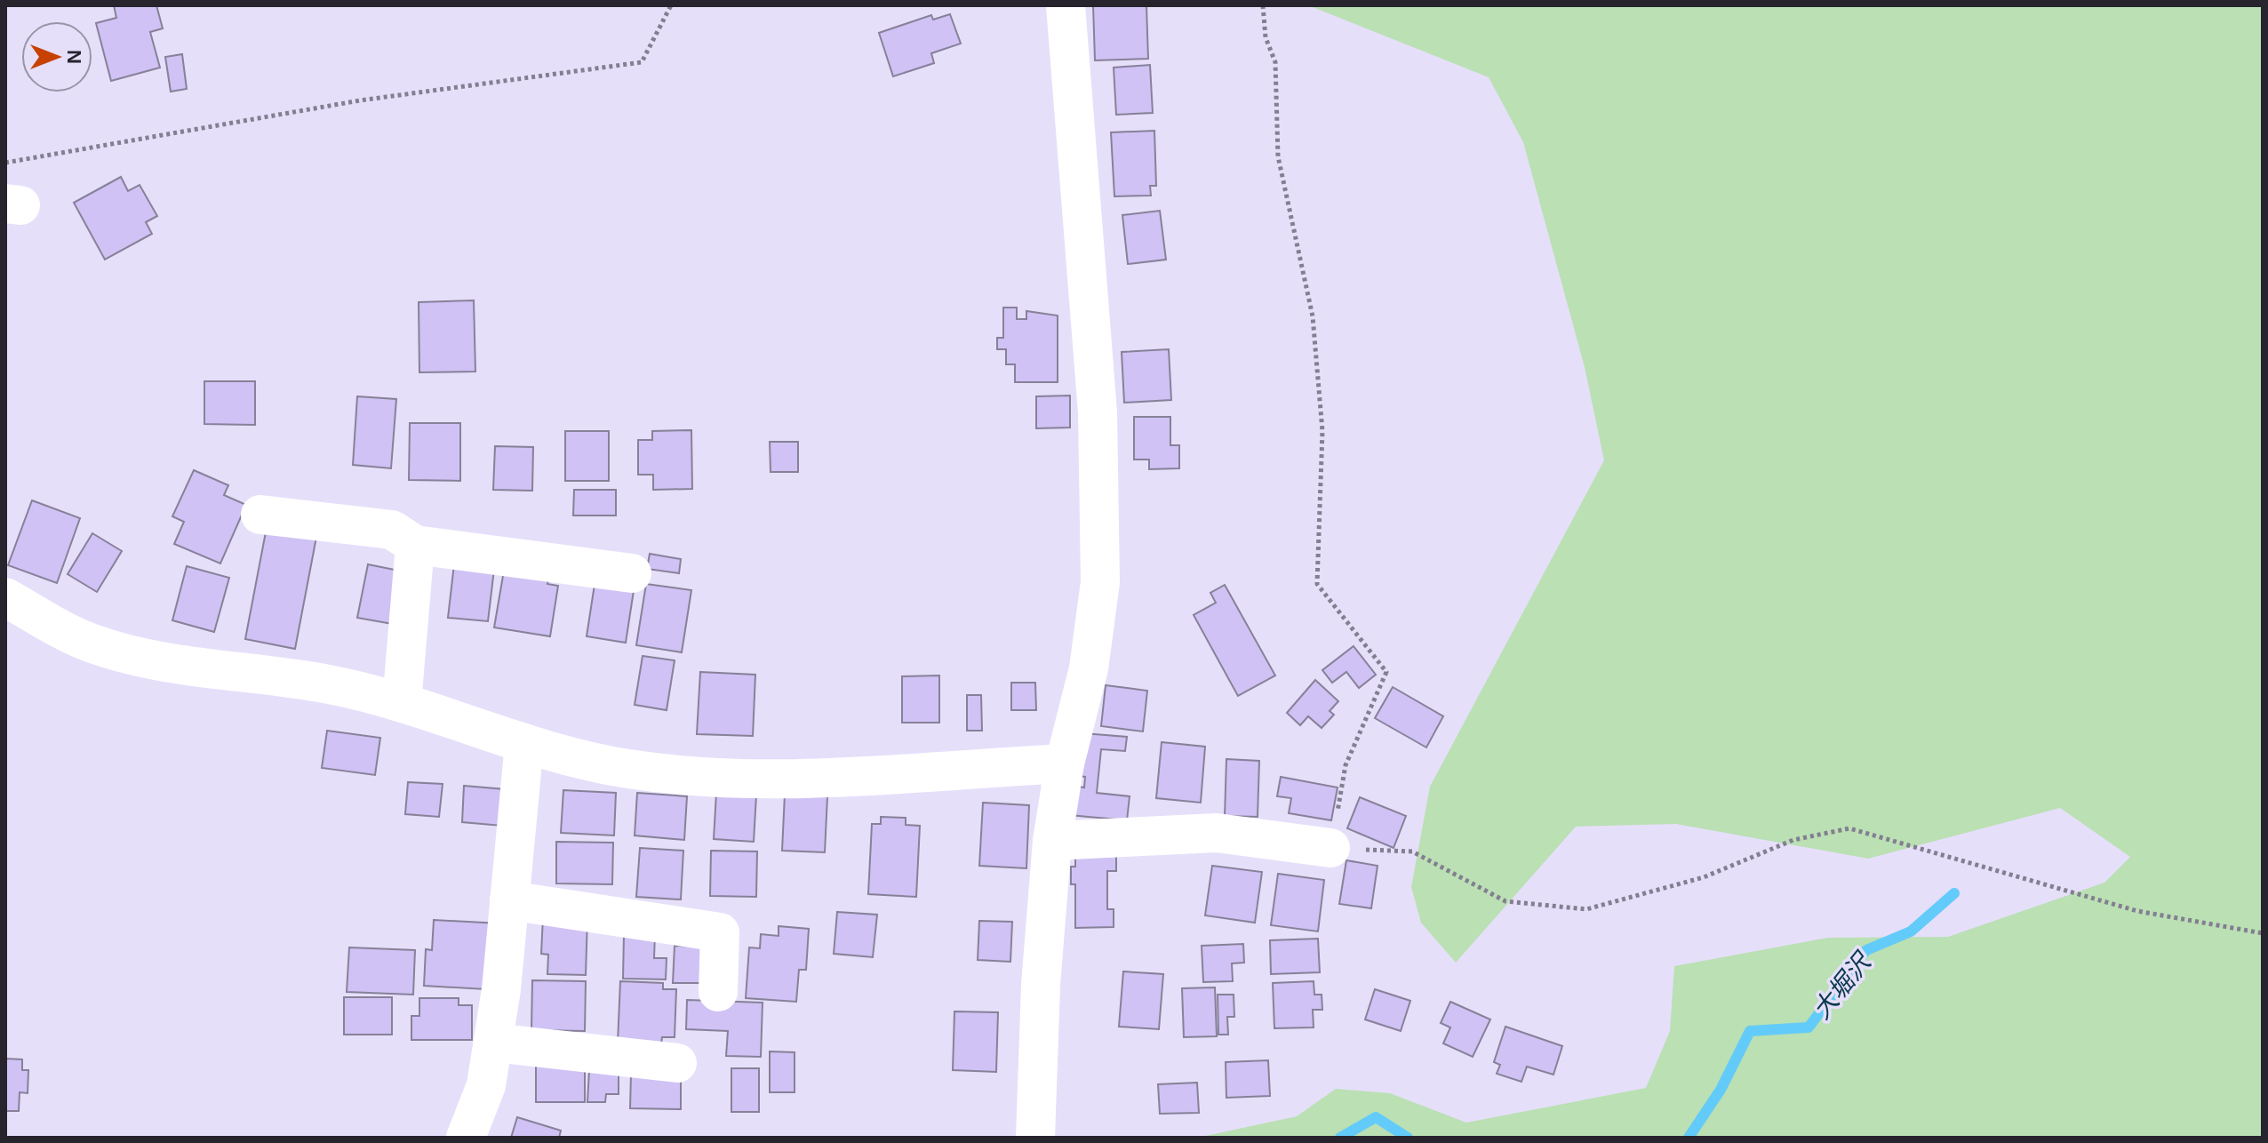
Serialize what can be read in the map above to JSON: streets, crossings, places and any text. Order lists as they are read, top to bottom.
{
  "water": ["大堀沢"],
  "north": "right"
}
